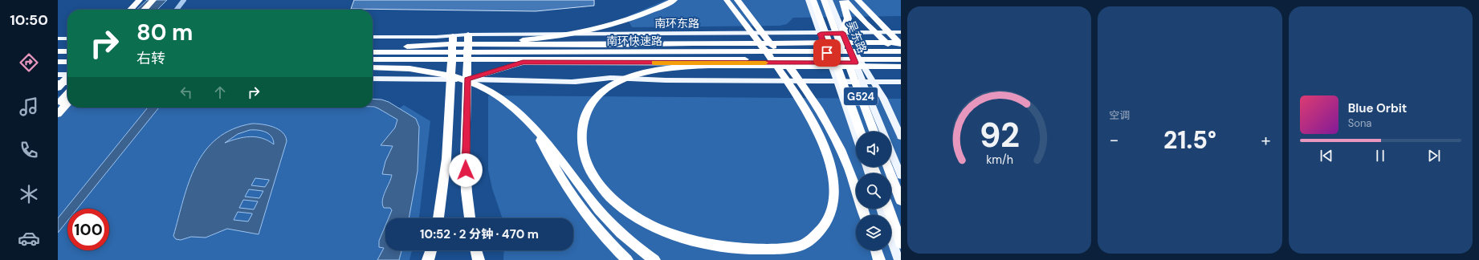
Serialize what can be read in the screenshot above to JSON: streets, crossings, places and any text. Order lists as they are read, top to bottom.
{
  "streets": {
    "highway": ["南环快速路", "G524"],
    "main road": ["南环东路", "吴东路"]
  },
  "crossings": [
    ["南环东路", "吴东路"]
  ],
  "page": {
    "tabs": "10:50",
    "tile": "空调",
    "turn": ["80 m", "右转"],
    "song": ["Blue Orbit", "Sona"],
    "heat": ["−", "21.5°", "+"],
    "limit": "100",
    "trip": "10:52 · 2 分钟 · 470 m",
    "gauge": ["92", "km/h"]
  }
}
